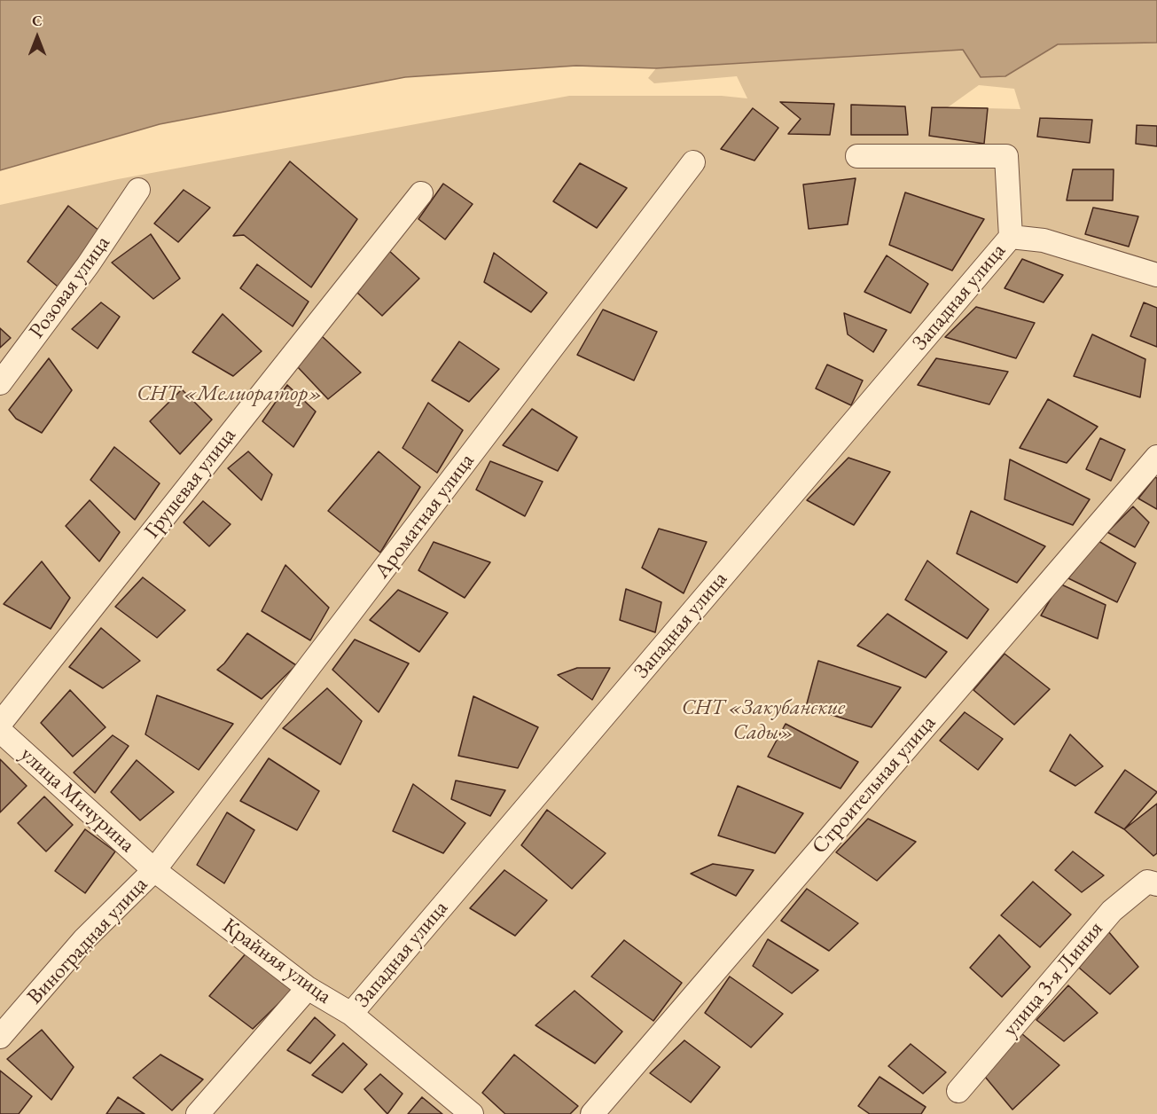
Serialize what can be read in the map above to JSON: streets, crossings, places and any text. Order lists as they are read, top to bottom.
{
  "streets": {
    "street": [
      "Розовая улица",
      "Западная улица",
      "Грушевая улица",
      "Ароматная улица",
      "Строительная улица",
      "улица Мичурина",
      "Виноградная улица",
      "Крайняя улица",
      "улица 3-я Линия"
    ]
  },
  "crossings": [
    ["Западная улица", "Крайняя улица"],
    ["Ароматная улица", "улица Мичурина"],
    ["Ароматная улица", "Виноградная улица"],
    ["Ароматная улица", "Крайняя улица"],
    ["улица Мичурина", "Виноградная улица"],
    ["улица Мичурина", "Крайняя улица"],
    ["Виноградная улица", "Крайняя улица"]
  ],
  "parks": ["СНТ «Мелиоратор»", "СНТ «Закубанские Сады»"],
  "north": "top"
}
